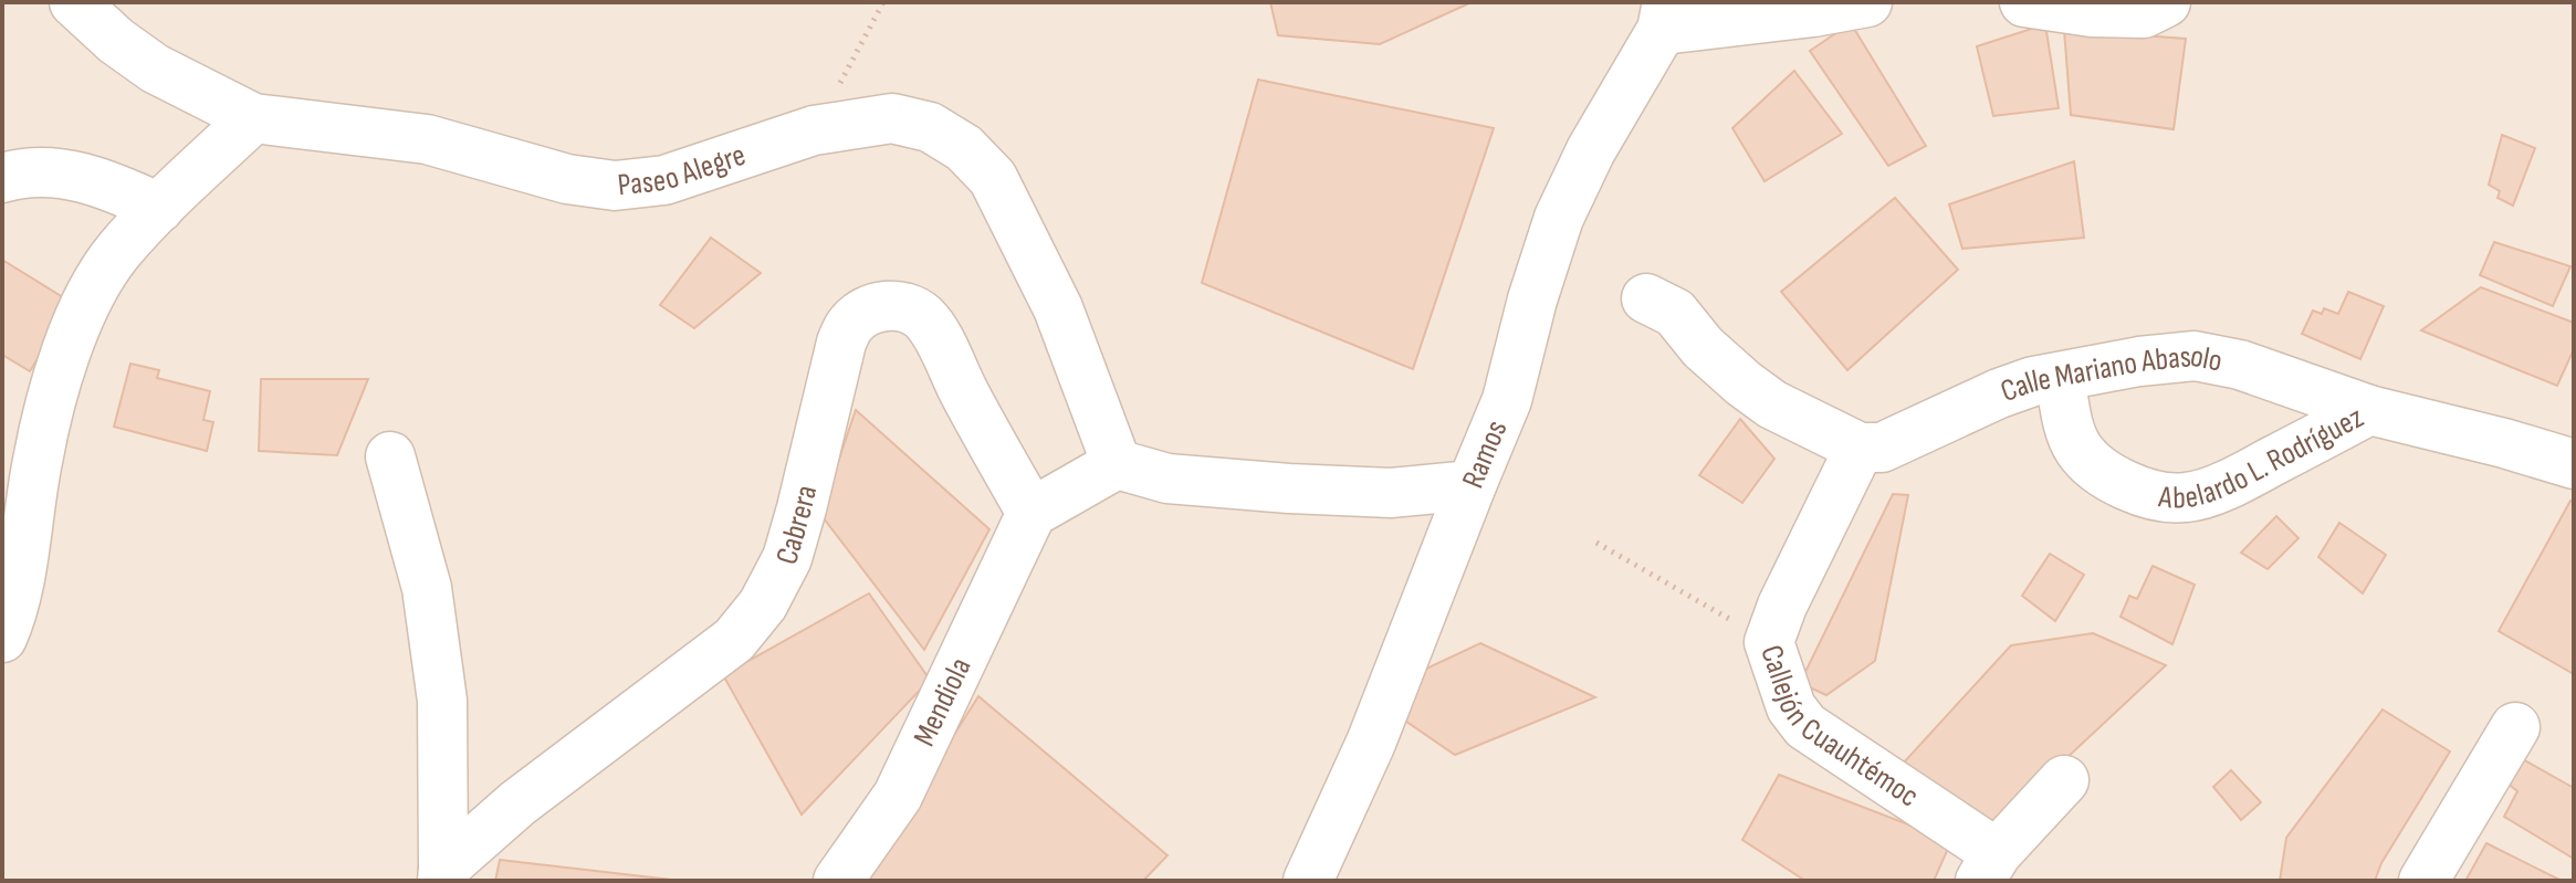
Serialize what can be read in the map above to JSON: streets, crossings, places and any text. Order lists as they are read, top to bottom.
{
  "streets": {
    "street": [
      "Paseo Alegre",
      "Calle Mariano Abasolo",
      "Abelardo L. Rodríguez",
      "Ramos",
      "Cabrera",
      "Mendiola",
      "Callejón Cuauhtémoc"
    ]
  },
  "crossings": [
    ["Calle Mariano Abasolo", "Abelardo L. Rodríguez"],
    ["Cabrera", "Mendiola"]
  ]
}
